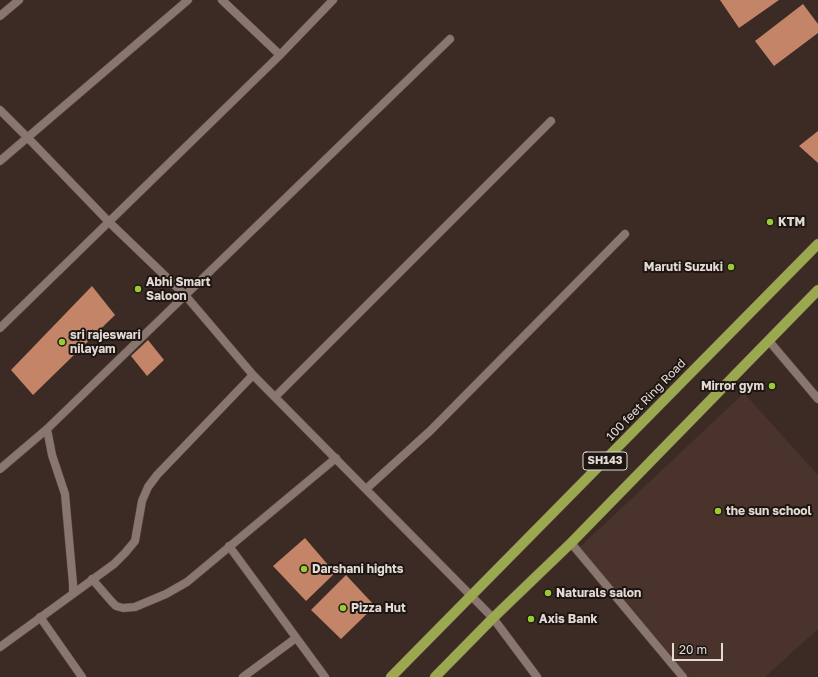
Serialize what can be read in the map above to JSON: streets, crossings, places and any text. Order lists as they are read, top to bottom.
{
  "streets": {
    "main road": ["100 feet Ring Road", "SH143"]
  },
  "places": [
    "KTM",
    "Maruti Suzuki",
    "Abhi Smart Saloon",
    "sri rajeswari nilayam",
    "Mirror gym",
    "the sun school",
    "Darshani hights",
    "Naturals salon",
    "Pizza Hut",
    "Axis Bank"
  ],
  "scale_bar": "20 m"
}
